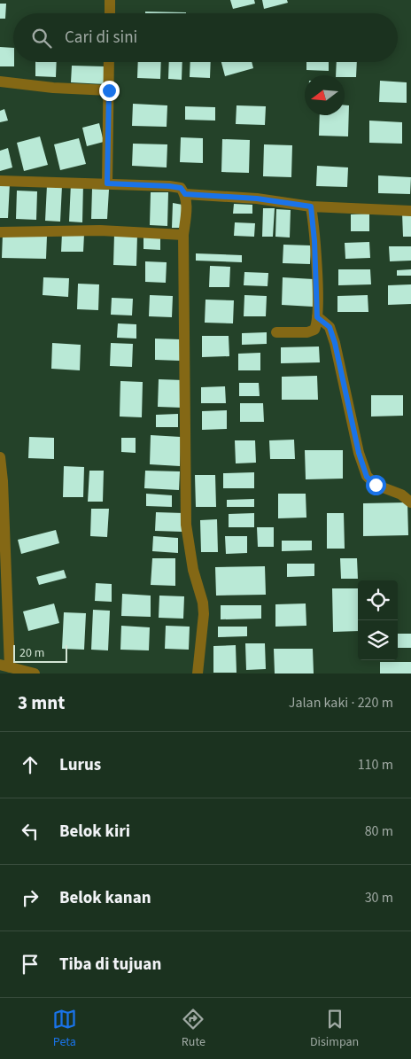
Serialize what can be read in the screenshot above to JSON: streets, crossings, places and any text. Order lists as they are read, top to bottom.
{
  "scale_bar": "20 m",
  "north": "left",
  "page": {
    "search": "Cari di sini",
    "scale": "20 m",
    "heading": ["3 mnt", "Jalan kaki · 220 m"],
    "list": [
      ["Lurus", "110 m"],
      ["Belok kiri", "80 m"],
      ["Belok kanan", "30 m"],
      "Tiba di tujuan"
    ],
    "nav": ["Peta", "Rute", "Disimpan"]
  }
}
